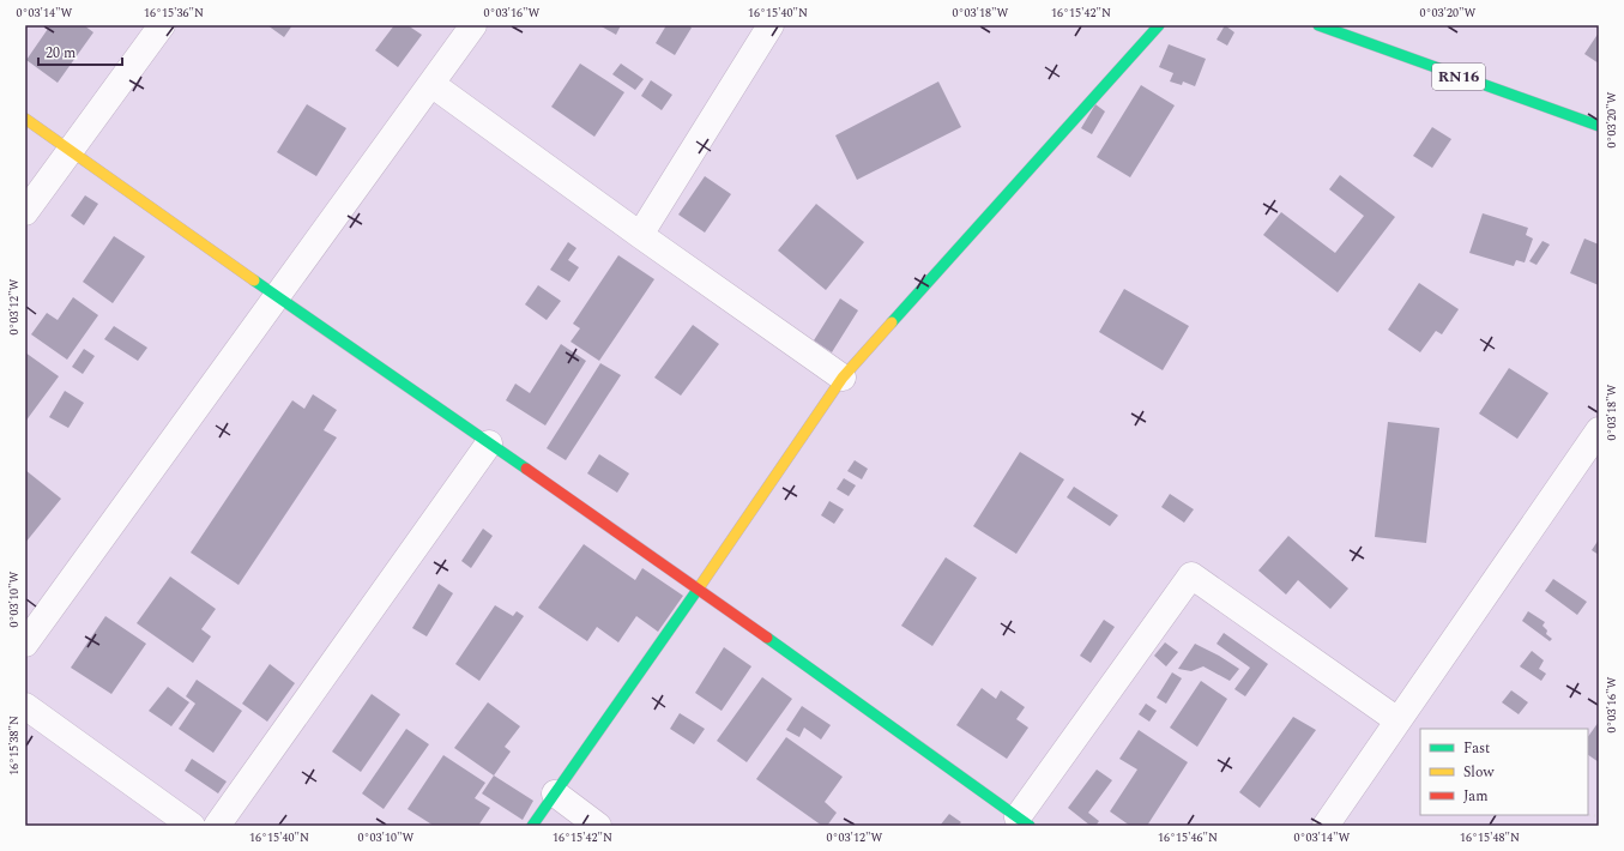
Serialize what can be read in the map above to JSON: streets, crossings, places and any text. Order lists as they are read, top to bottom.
{
  "streets": {
    "street": ["RN16"]
  },
  "legend": ["Fast", "Slow", "Jam"],
  "scale_bar": "20 m",
  "coordinates": [
    "0°03'14\"W",
    "16°15'36\"N",
    "0°03'16\"W",
    "16°15'40\"N",
    "0°03'18\"W",
    "16°15'42\"N",
    "0°03'20\"W",
    "0°03'12\"W",
    "0°03'10\"W",
    "16°15'38\"N",
    "16°15'46\"N",
    "16°15'48\"N"
  ]
}
